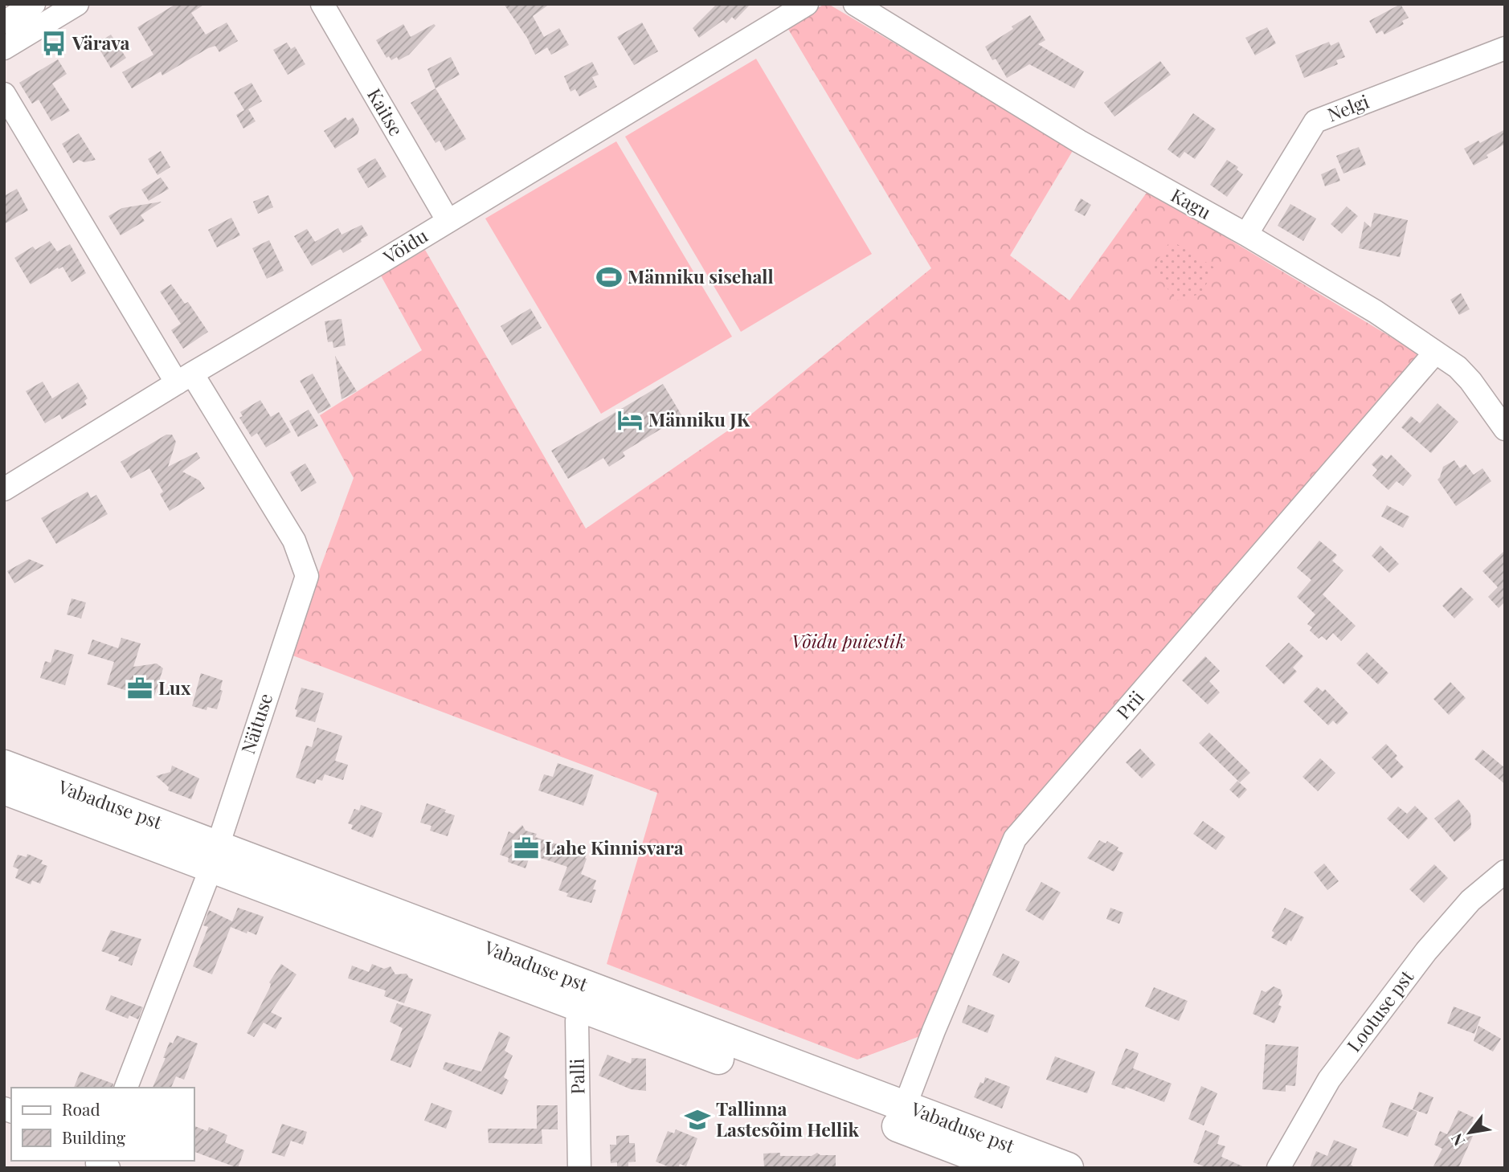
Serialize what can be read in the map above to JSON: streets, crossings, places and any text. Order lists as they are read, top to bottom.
{
  "streets": {
    "highway": ["Vabaduse pst"],
    "street": [
      "Nelgi",
      "Kaitse",
      "Kagu",
      "Võidu",
      "Prii",
      "Näituse",
      "Lootuse pst",
      "Palli"
    ]
  },
  "crossings": [
    ["Nelgi", "Kagu"],
    ["Kaitse", "Võidu"],
    ["Kagu", "Prii"],
    ["Võidu", "Näituse"],
    ["Prii", "Vabaduse pst"],
    ["Näituse", "Vabaduse pst"],
    ["Vabaduse pst", "Palli"]
  ],
  "parks": ["Võidu puiestik"],
  "places": {
    "bus stop": ["Värava"],
    "sports": ["Männiku sisehall"],
    "hotel": ["Männiku JK"],
    "office": ["Lux", "Lahe Kinnisvara"],
    "school or university": ["Tallinna Lastesõim Hellik"]
  },
  "legend": ["Road", "Building"],
  "north": "bottom left"
}
